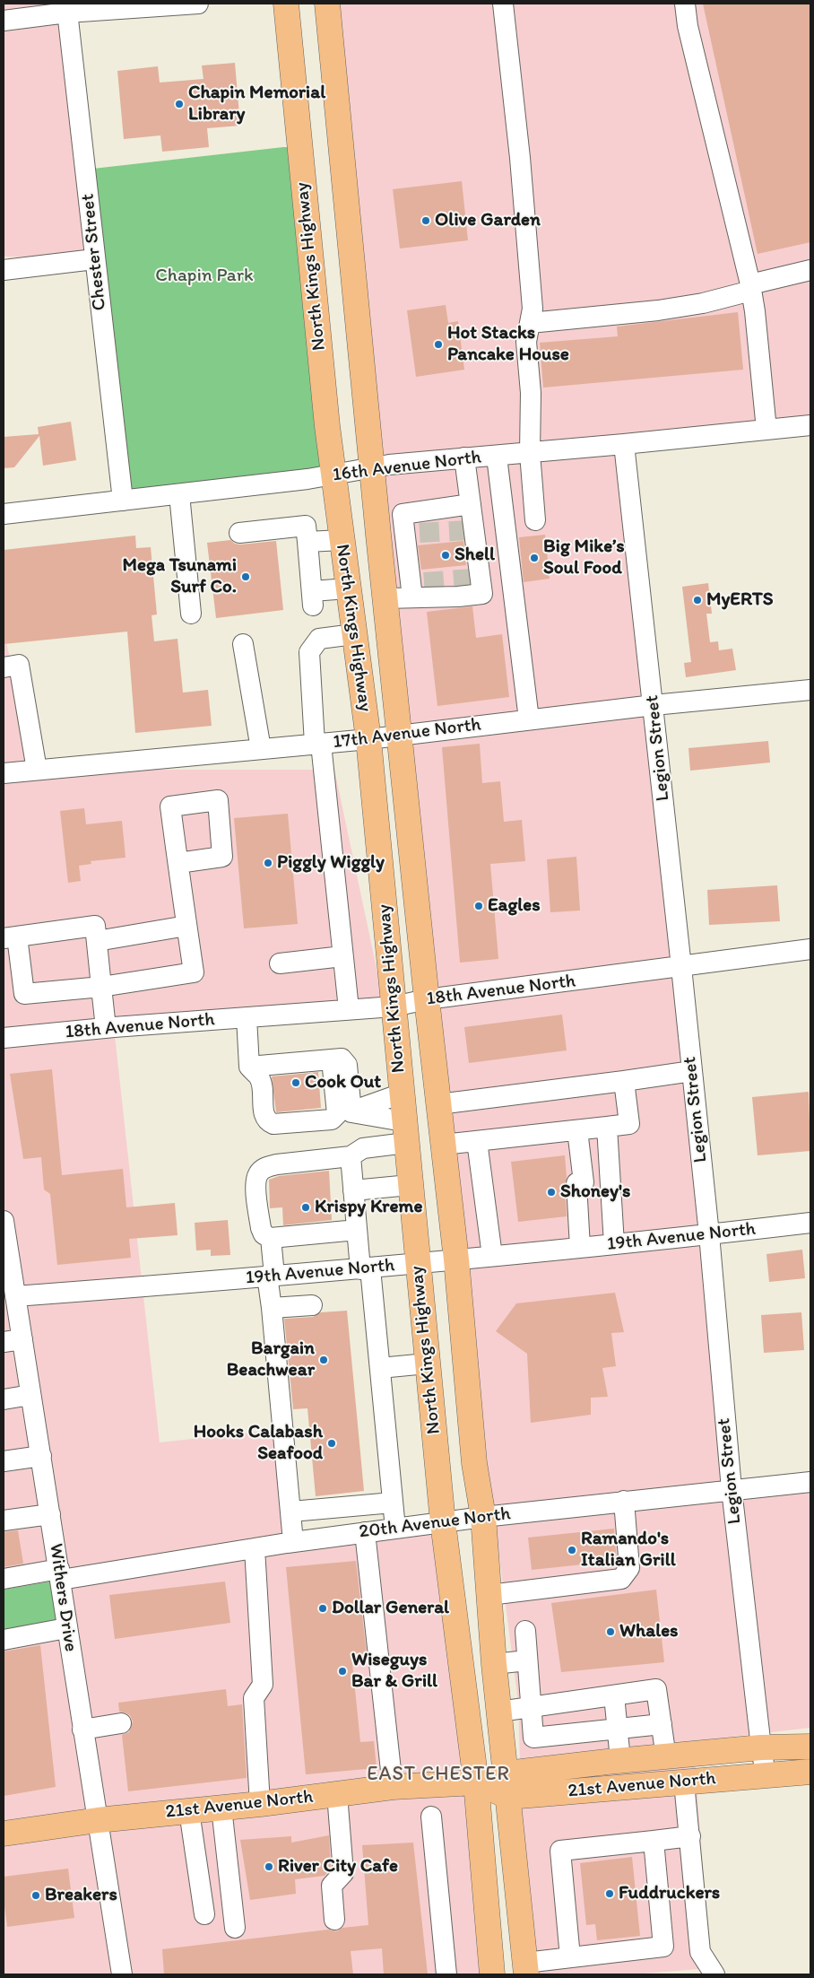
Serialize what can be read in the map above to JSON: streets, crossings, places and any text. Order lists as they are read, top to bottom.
{
  "streets": {
    "main road": ["North Kings Highway", "21st Avenue North"],
    "street": [
      "Chester Street",
      "16th Avenue North",
      "17th Avenue North",
      "Legion Street",
      "18th Avenue North",
      "19th Avenue North",
      "20th Avenue North",
      "Withers Drive"
    ]
  },
  "crossings": [
    ["Chester Street", "16th Avenue North"],
    ["North Kings Highway", "16th Avenue North"],
    ["North Kings Highway", "17th Avenue North"],
    ["North Kings Highway", "18th Avenue North"],
    ["North Kings Highway", "19th Avenue North"],
    ["North Kings Highway", "20th Avenue North"],
    ["North Kings Highway", "21st Avenue North"],
    ["16th Avenue North", "Legion Street"],
    ["17th Avenue North", "Legion Street"],
    ["Legion Street", "18th Avenue North"],
    ["Legion Street", "19th Avenue North"],
    ["Legion Street", "20th Avenue North"],
    ["Legion Street", "21st Avenue North"],
    ["19th Avenue North", "Withers Drive"],
    ["20th Avenue North", "Withers Drive"],
    ["Withers Drive", "21st Avenue North"]
  ],
  "districts": ["EAST CHESTER"],
  "parks": ["Chapin Park"],
  "places": [
    "Chapin Memorial Library",
    "Olive Garden",
    "Hot Stacks Pancake House",
    "Shell",
    "Big Mike’s Soul Food",
    "Mega Tsunami Surf Co.",
    "MyERTS",
    "Piggly Wiggly",
    "Eagles",
    "Cook Out",
    "Shoney's",
    "Krispy Kreme",
    "Bargain Beachwear",
    "Hooks Calabash Seafood",
    "Ramando's Italian Grill",
    "Dollar General",
    "Whales",
    "Wiseguys Bar & Grill",
    "River City Cafe",
    "Fuddruckers",
    "Breakers"
  ]
}
